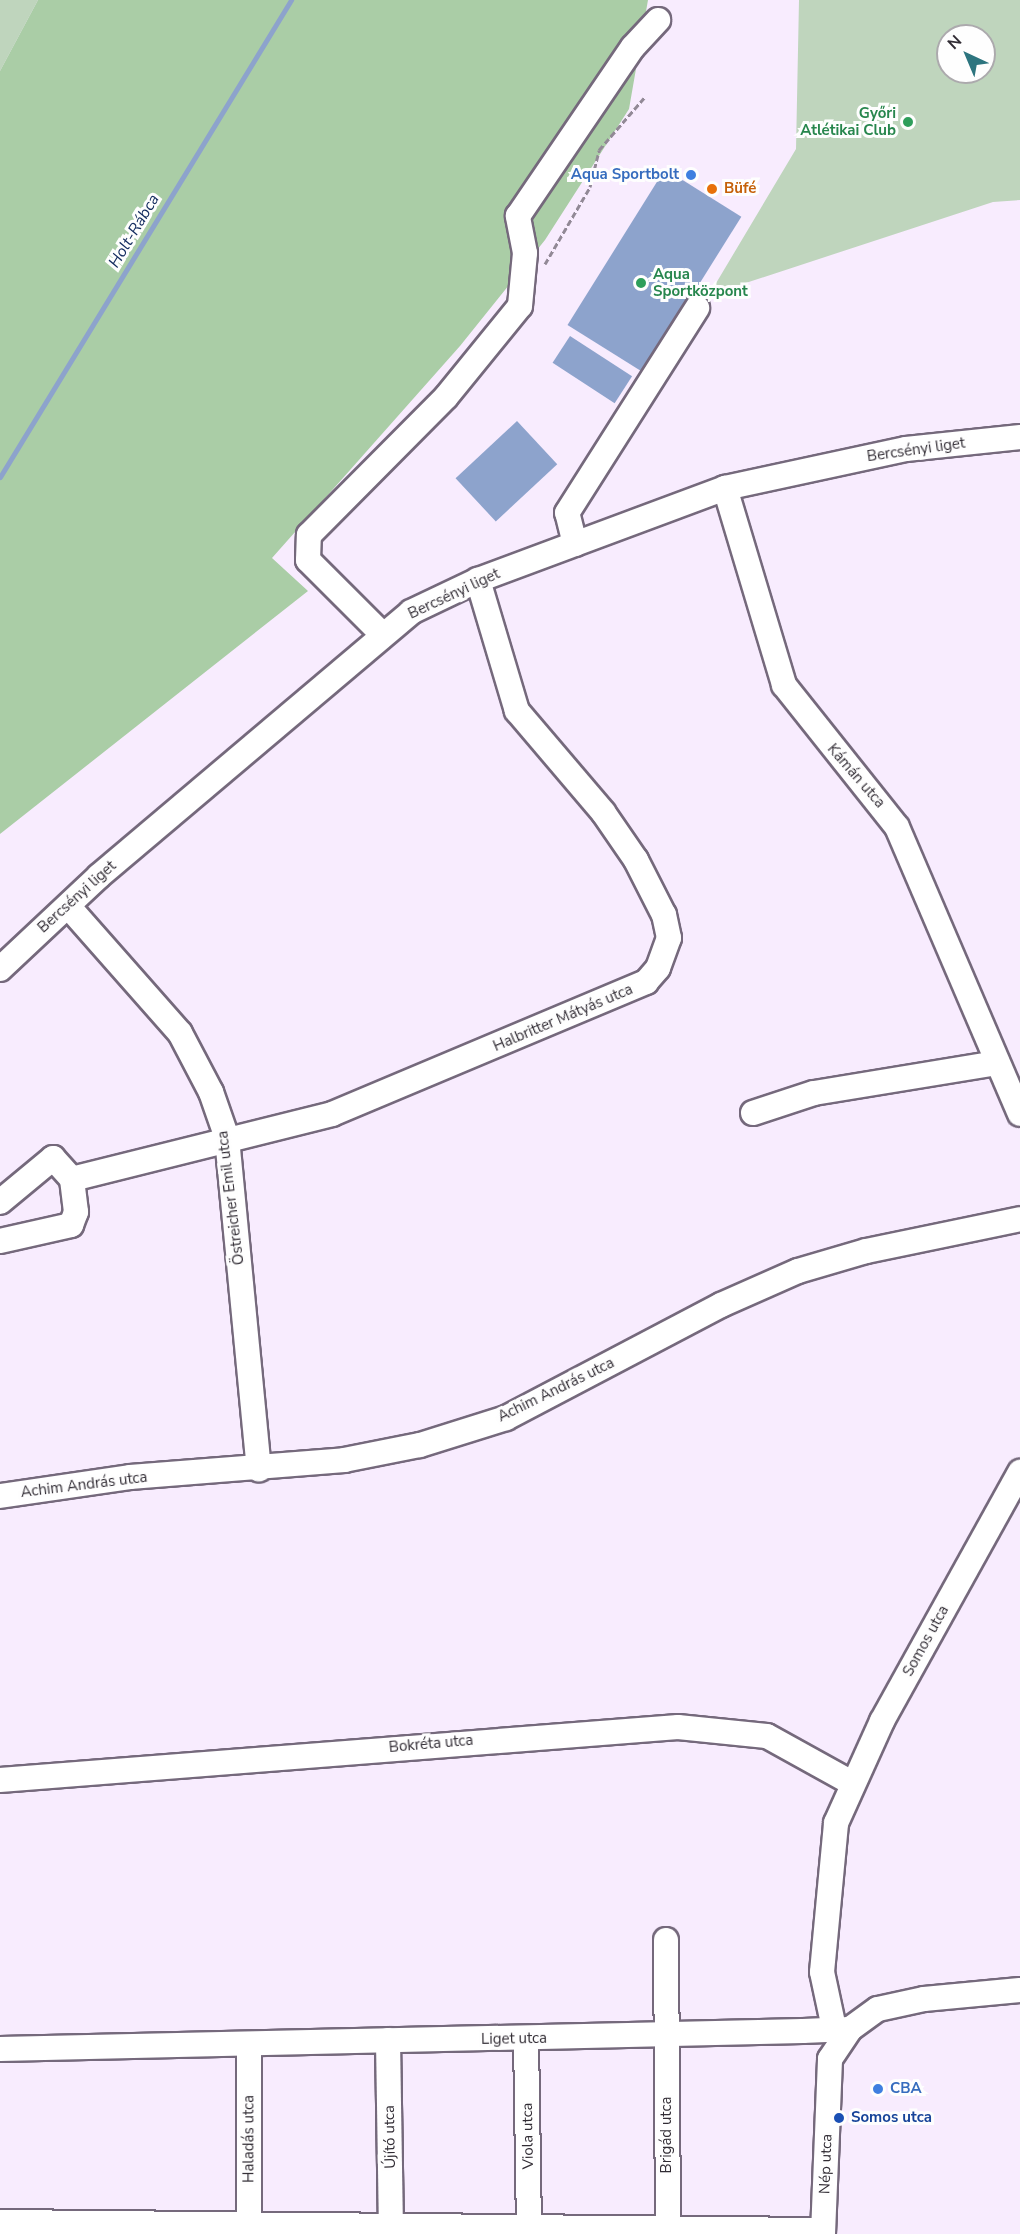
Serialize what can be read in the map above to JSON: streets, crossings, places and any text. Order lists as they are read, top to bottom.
{
  "streets": {
    "street": [
      "Bercsényi liget",
      "Kámán utca",
      "Halbritter Mátyás utca",
      "Östreicher Emil utca",
      "Achim András utca",
      "Somos utca",
      "Bokréta utca",
      "Liget utca",
      "Brigád utca",
      "Viola utca",
      "Újító utca",
      "Haladás utca",
      "Nép utca"
    ]
  },
  "crossings": [
    ["Bercsényi liget", "Kámán utca"],
    ["Bercsényi liget", "Halbritter Mátyás utca"],
    ["Bercsényi liget", "Östreicher Emil utca"],
    ["Halbritter Mátyás utca", "Östreicher Emil utca"],
    ["Östreicher Emil utca", "Achim András utca"],
    ["Somos utca", "Bokréta utca"],
    ["Somos utca", "Liget utca"],
    ["Somos utca", "Nép utca"],
    ["Liget utca", "Brigád utca"],
    ["Liget utca", "Viola utca"],
    ["Liget utca", "Újító utca"],
    ["Liget utca", "Haladás utca"],
    ["Liget utca", "Nép utca"]
  ],
  "water": ["Holt-Rábca"],
  "places": [
    "Győri Atlétikai Club",
    "Aqua Sportbolt",
    "Büfé",
    "Aqua Sportközpont",
    "CBA",
    "Somos utca"
  ],
  "north": "top left"
}
